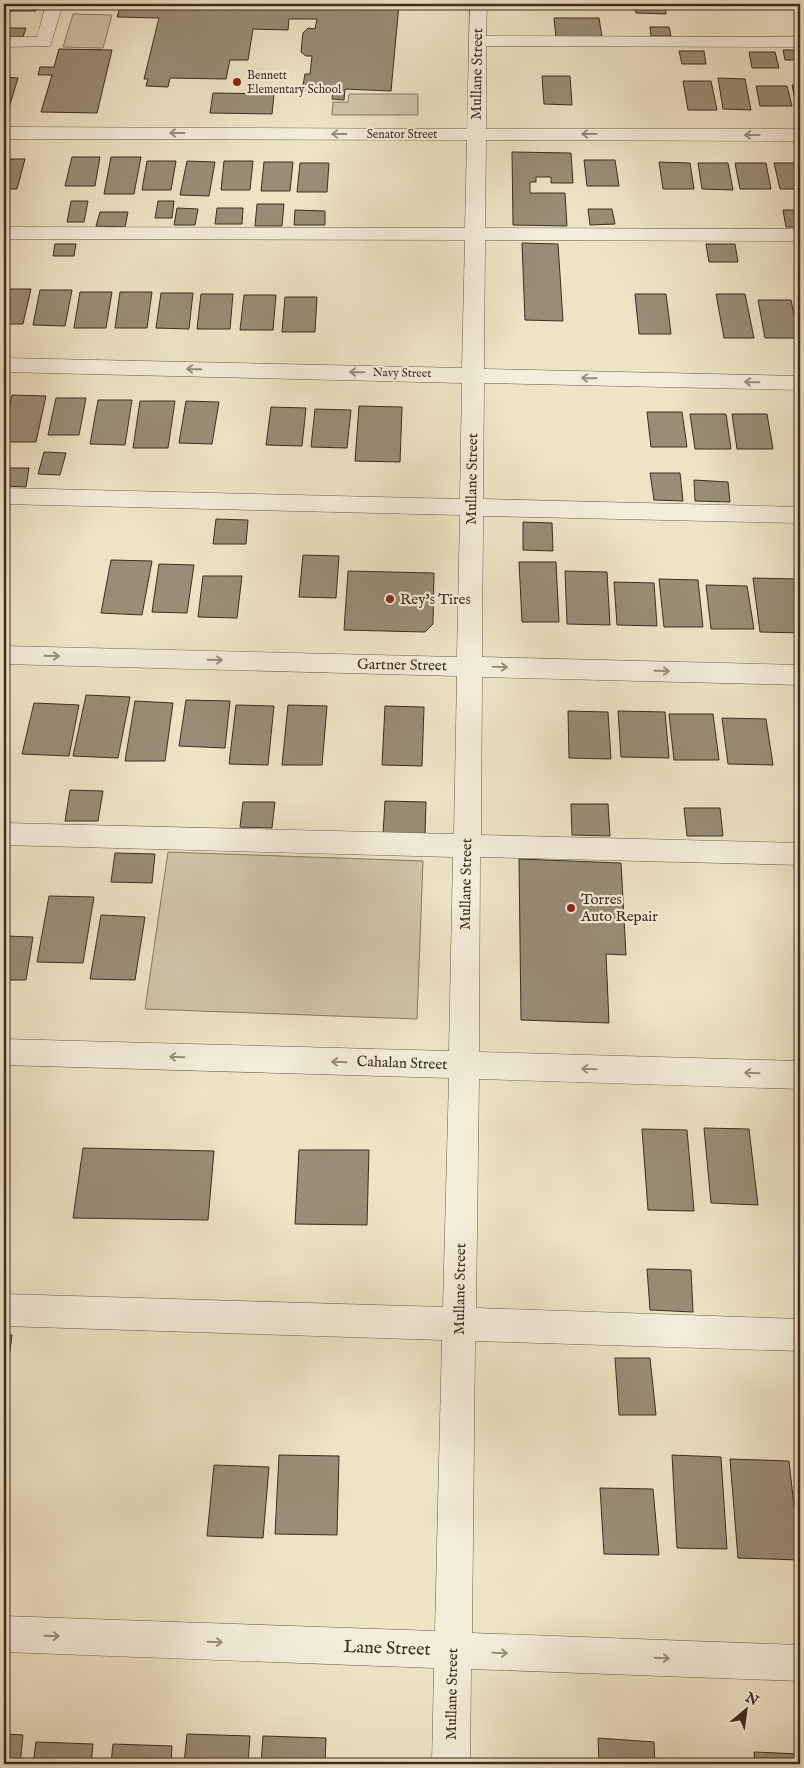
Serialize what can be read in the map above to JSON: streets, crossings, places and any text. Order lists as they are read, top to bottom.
{
  "streets": {
    "street": [
      "Mullane Street",
      "Senator Street",
      "Navy Street",
      "Gartner Street",
      "Cahalan Street",
      "Lane Street"
    ]
  },
  "crossings": [
    ["Mullane Street", "Senator Street"],
    ["Mullane Street", "Navy Street"],
    ["Mullane Street", "Gartner Street"],
    ["Mullane Street", "Cahalan Street"],
    ["Mullane Street", "Lane Street"]
  ],
  "one_way": ["Lane Street"],
  "places": ["Bennett Elementary School", "Rey's Tires", "Torres Auto Repair"],
  "north": "top right"
}
